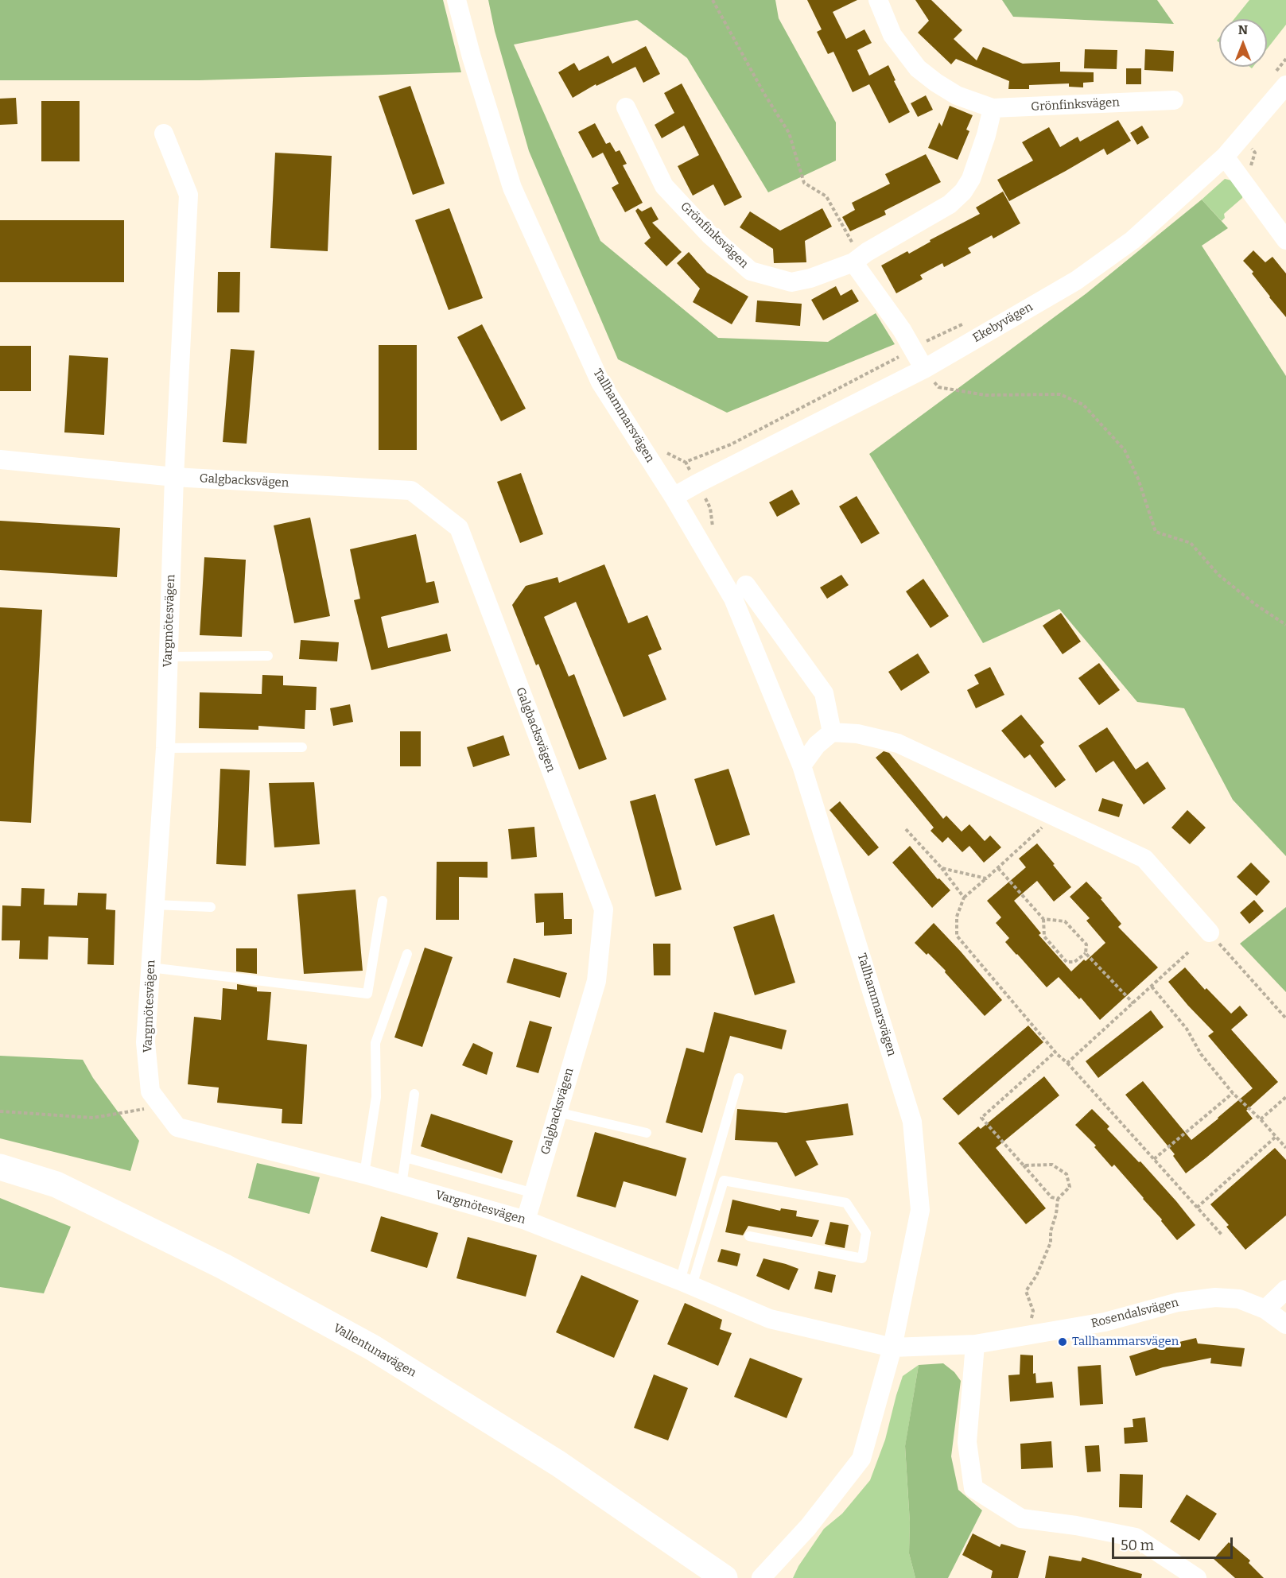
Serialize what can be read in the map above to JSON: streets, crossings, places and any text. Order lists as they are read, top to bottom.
{
  "streets": {
    "main road": ["Vallentunavägen"],
    "street": [
      "Grönfinksvägen",
      "Ekebyvägen",
      "Tallhammarsvägen",
      "Galgbacksvägen",
      "Vargmötesvägen",
      "Rosendalsvägen"
    ]
  },
  "crossings": [
    ["Ekebyvägen", "Tallhammarsvägen"],
    ["Tallhammarsvägen", "Vargmötesvägen"],
    ["Tallhammarsvägen", "Rosendalsvägen"],
    ["Galgbacksvägen", "Vargmötesvägen"],
    ["Vargmötesvägen", "Rosendalsvägen"]
  ],
  "places": ["Tallhammarsvägen"],
  "scale_bar": "50 m",
  "north": "top"
}
